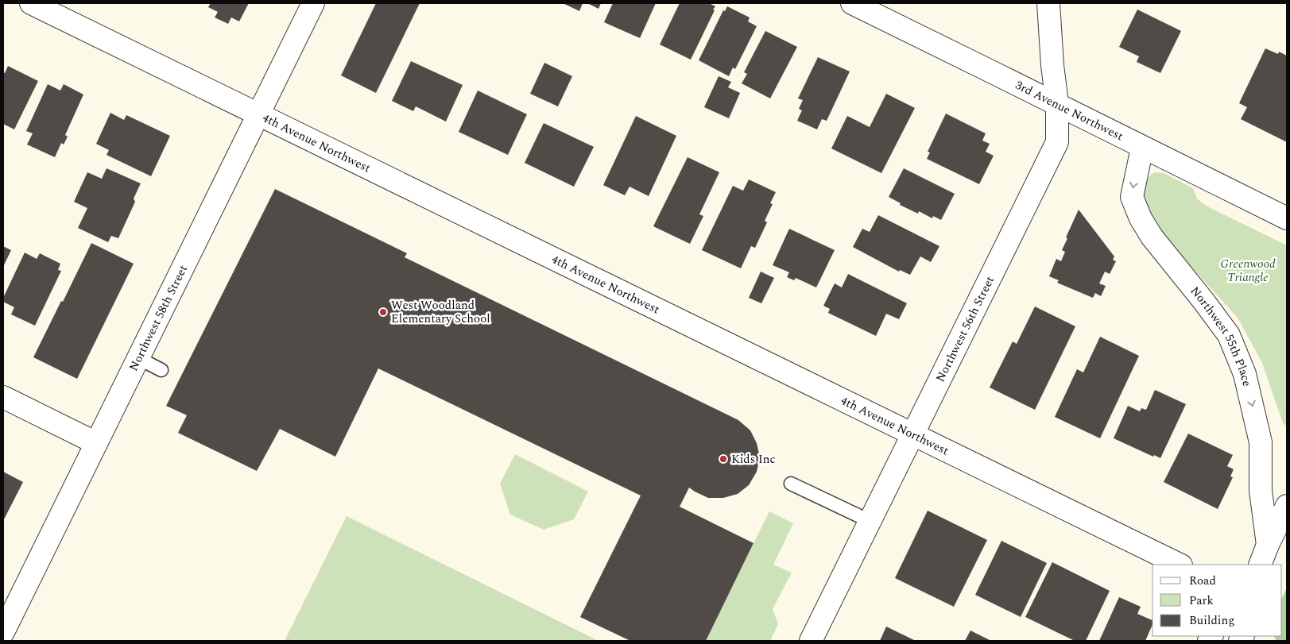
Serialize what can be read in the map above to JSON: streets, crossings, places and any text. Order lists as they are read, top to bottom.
{
  "streets": {
    "street": [
      "3rd Avenue Northwest",
      "4th Avenue Northwest",
      "Northwest 58th Street",
      "Northwest 56th Street",
      "Northwest 55th Place"
    ]
  },
  "crossings": [
    ["3rd Avenue Northwest", "Northwest 56th Street"],
    ["3rd Avenue Northwest", "Northwest 55th Place"],
    ["4th Avenue Northwest", "Northwest 58th Street"],
    ["4th Avenue Northwest", "Northwest 56th Street"]
  ],
  "one_way": ["Northwest 55th Place"],
  "parks": ["Greenwood Triangle"],
  "places": ["West Woodland Elementary School", "Kids Inc"],
  "legend": ["Road", "Park", "Building"]
}
